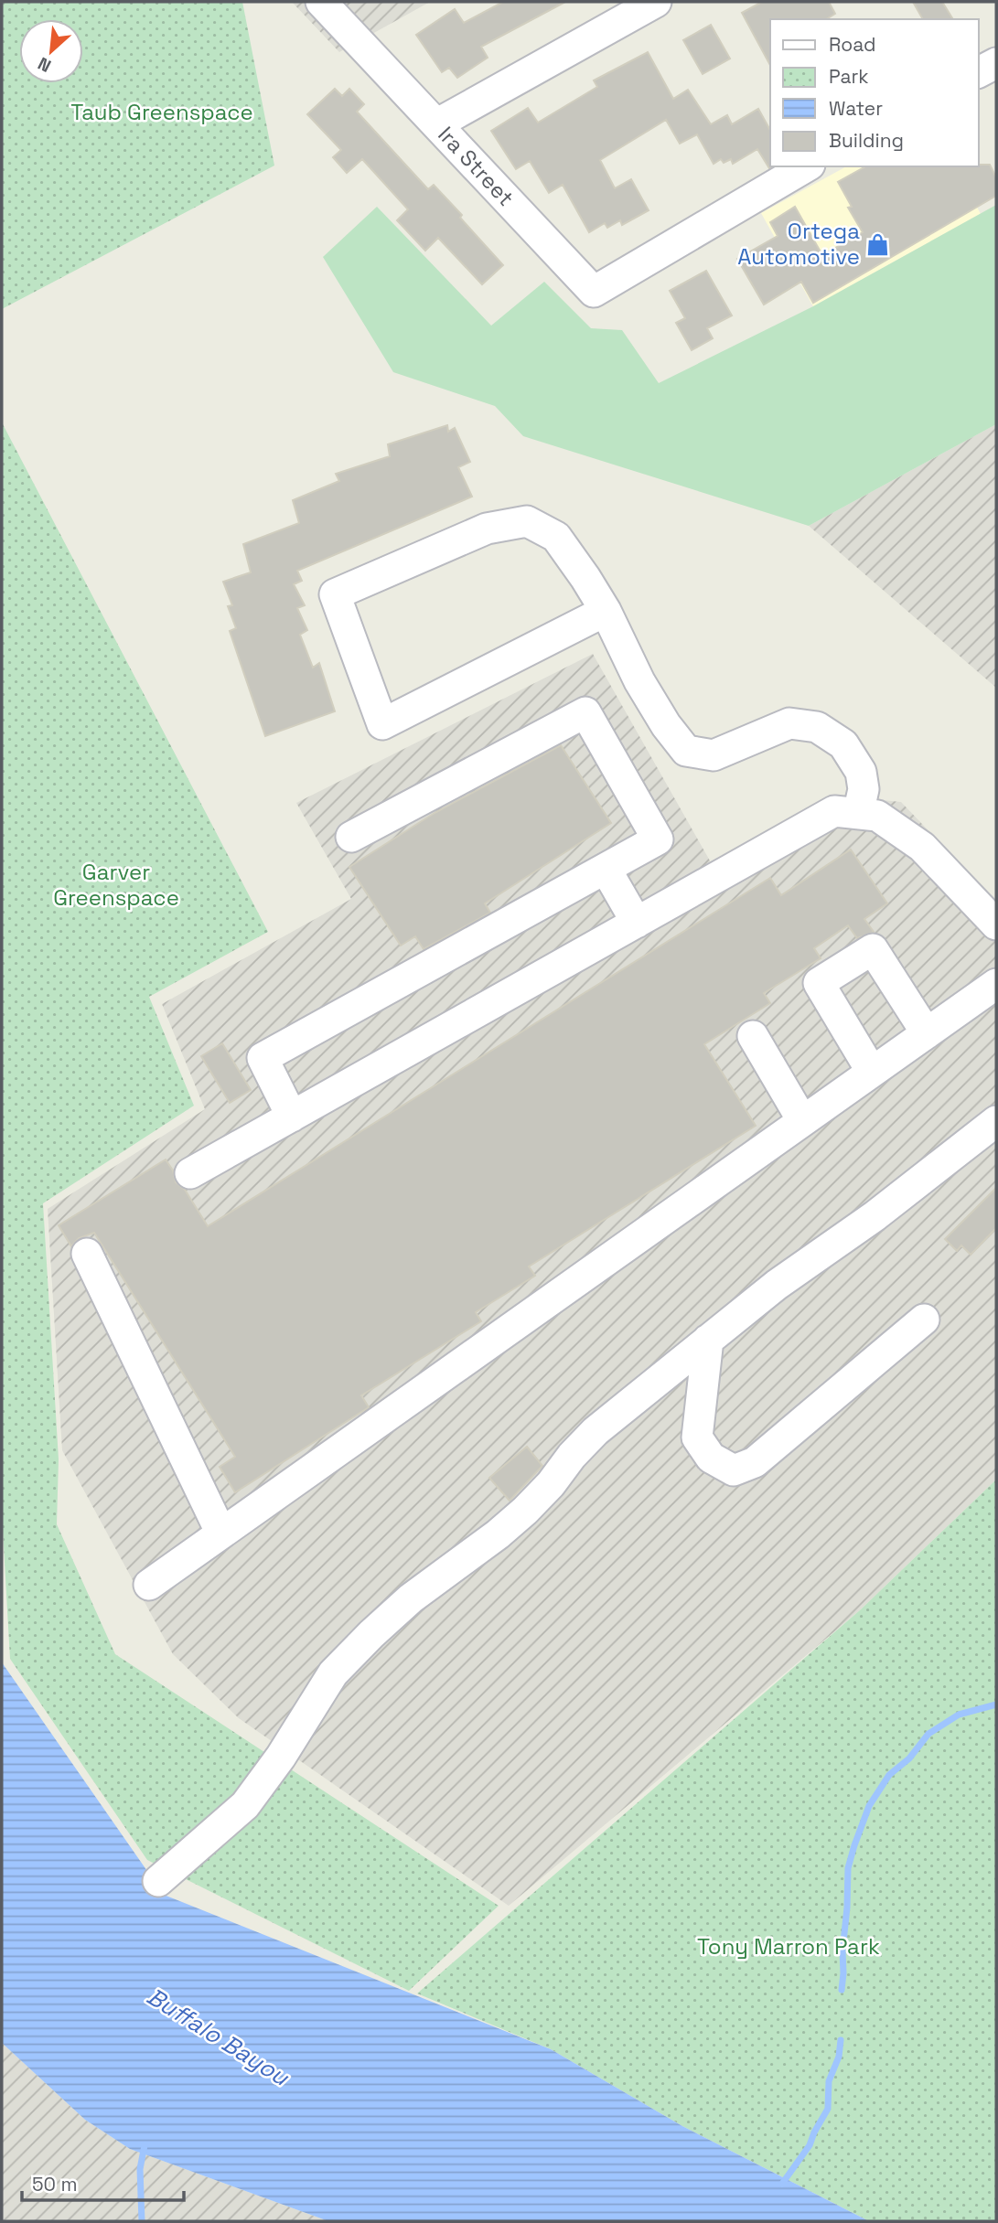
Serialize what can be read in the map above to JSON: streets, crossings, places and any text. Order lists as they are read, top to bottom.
{
  "streets": {
    "street": ["Ira Street"]
  },
  "water": ["Buffalo Bayou"],
  "parks": ["Taub Greenspace", "Garver Greenspace", "Tony Marron Park"],
  "places": {
    "shop": ["Ortega Automotive"]
  },
  "legend": [
    "Road",
    "Park",
    "Water",
    "Building"
  ],
  "scale_bar": "50 m",
  "north": "bottom left"
}
